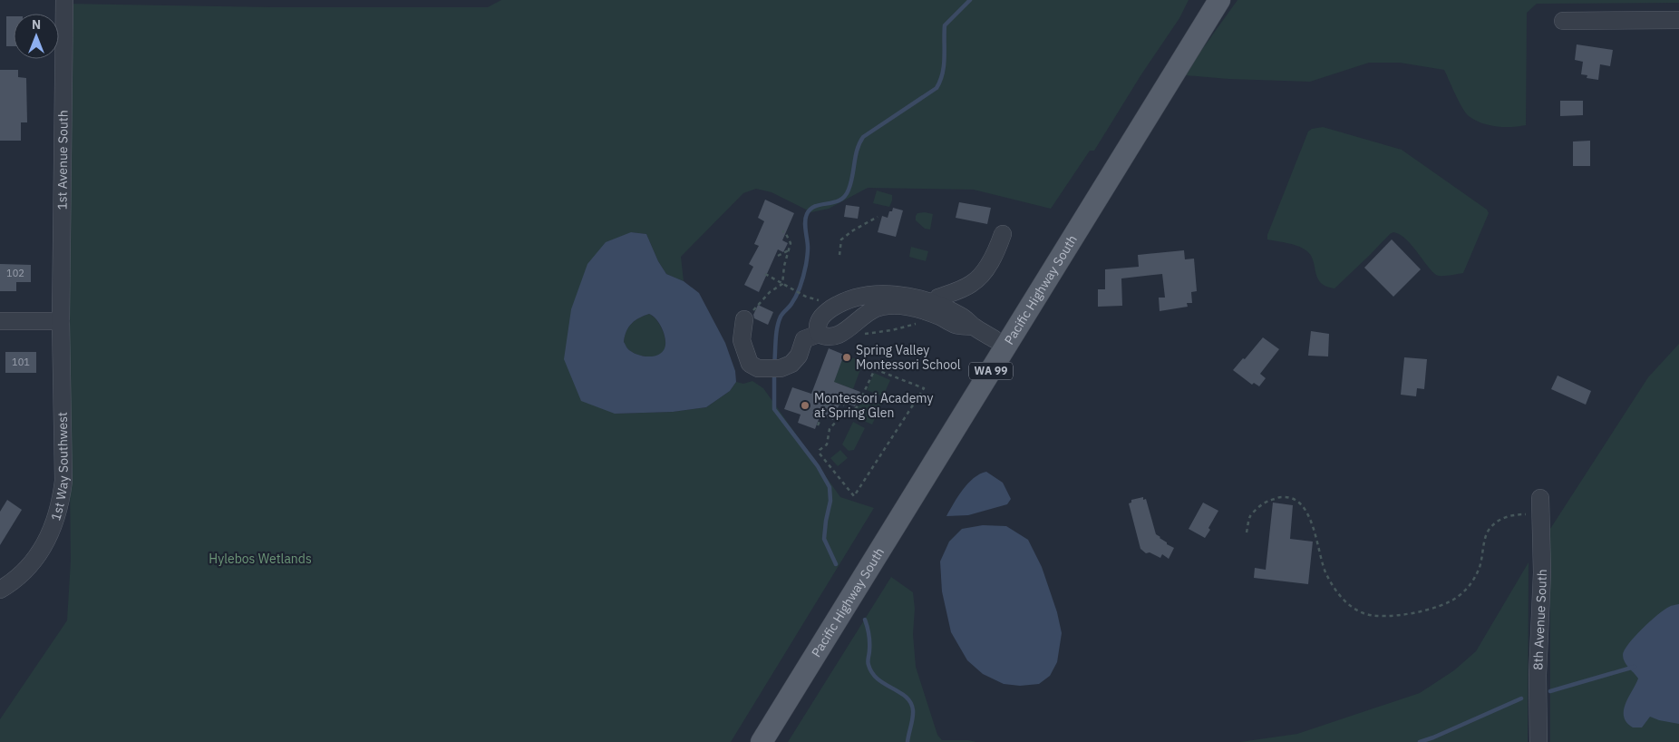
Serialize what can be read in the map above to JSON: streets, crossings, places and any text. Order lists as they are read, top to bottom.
{
  "streets": {
    "main road": ["Pacific Highway South", "WA 99"],
    "street": ["1st Avenue South", "1st Way Southwest", "8th Avenue South"]
  },
  "crossings": [
    ["1st Avenue South", "1st Way Southwest"]
  ],
  "parks": ["Hylebos Wetlands"],
  "places": ["Spring Valley Montessori School", "Montessori Academy at Spring Glen"],
  "house_numbers": ["102", "101"],
  "north": "top"
}
